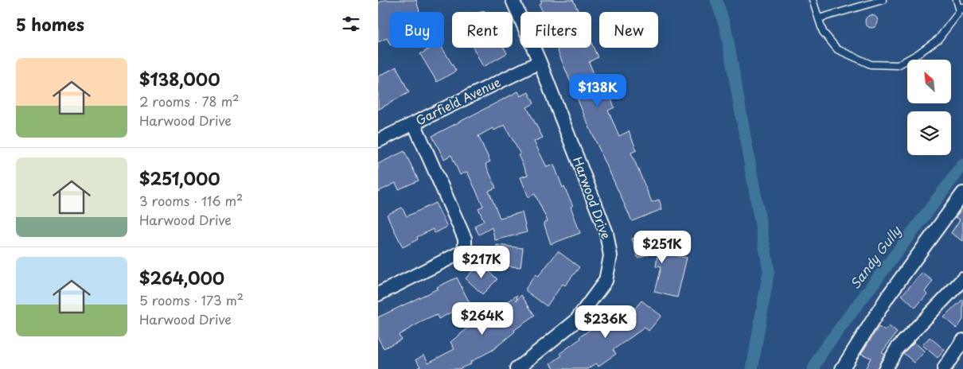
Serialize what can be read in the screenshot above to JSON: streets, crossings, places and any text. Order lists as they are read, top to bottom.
{
  "streets": {
    "street": ["Garfield Avenue", "Harwood Drive"]
  },
  "crossings": [
    ["Garfield Avenue", "Harwood Drive"]
  ],
  "water": ["Sandy Gully"],
  "north": "top left",
  "page": {
    "heading": "5 homes",
    "chip": [
      "Buy",
      "Rent",
      "Filters",
      "New"
    ],
    "list": [
      {
        "name": "$138,000",
        "note": "2 rooms · 78 m² · Harwood Drive"
      },
      {
        "name": "$251,000",
        "note": "3 rooms · 116 m² · Harwood Drive"
      },
      {
        "name": "$264,000",
        "note": "5 rooms · 173 m² · Harwood Drive"
      }
    ],
    "price": [
      "$138K",
      "$251K",
      "$217K",
      "$264K",
      "$236K"
    ]
  }
}
